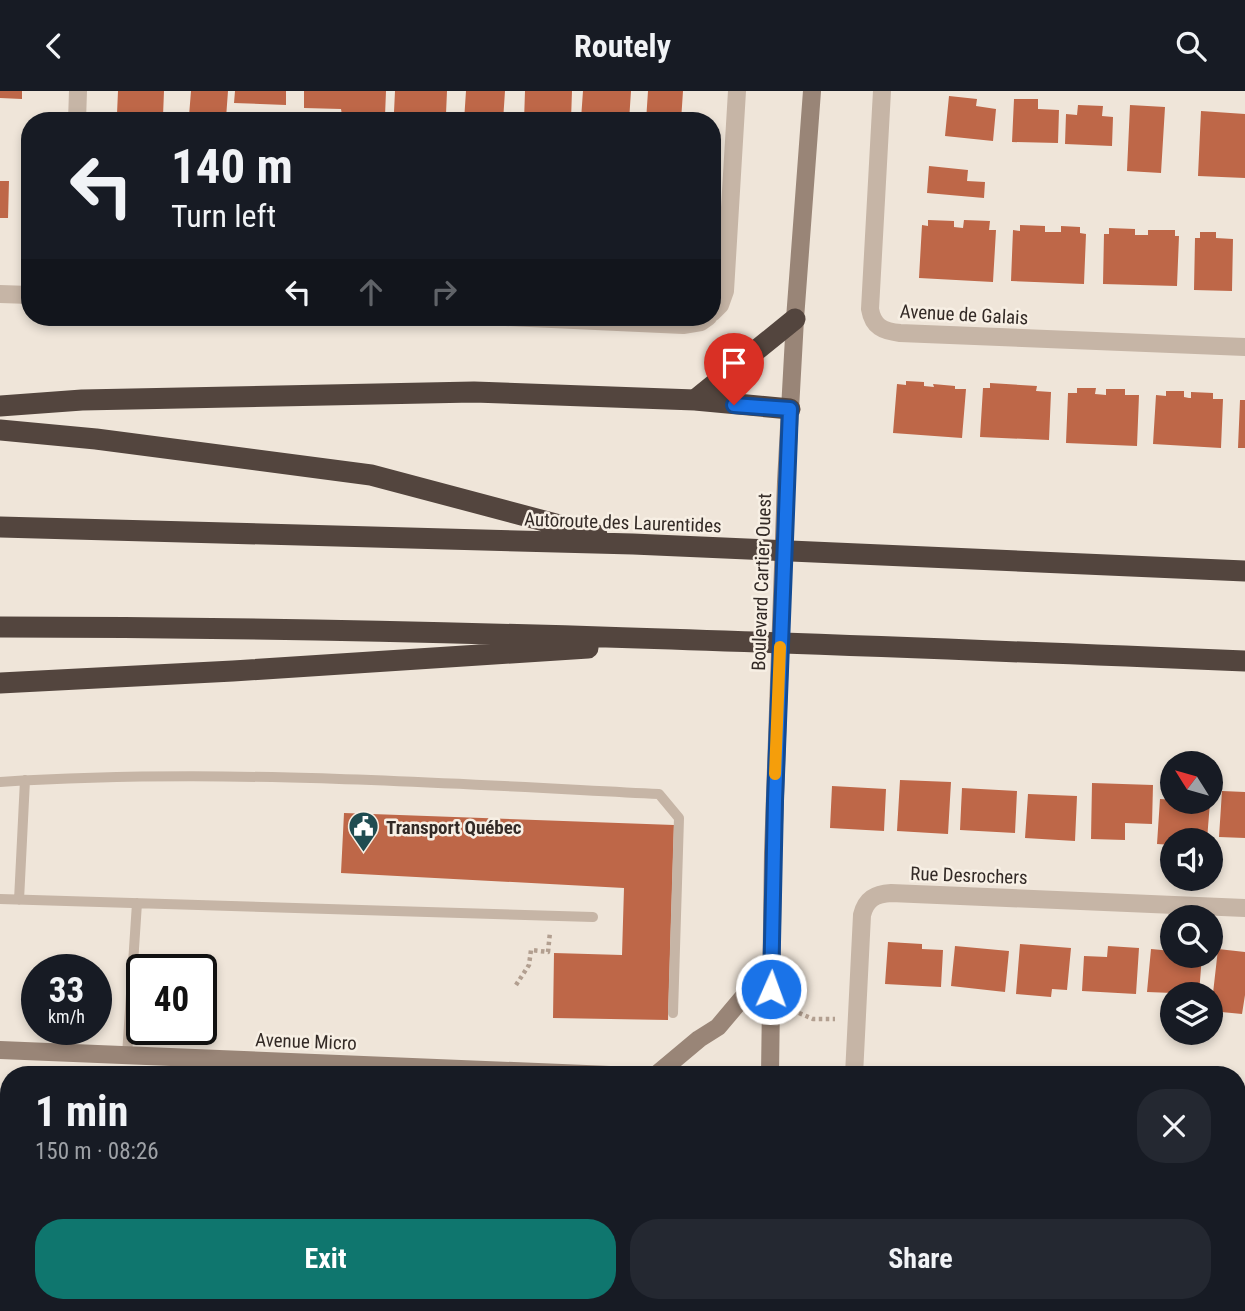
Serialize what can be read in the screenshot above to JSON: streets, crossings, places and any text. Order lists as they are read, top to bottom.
{
  "streets": {
    "highway": ["Autoroute des Laurentides"],
    "street": [
      "Avenue de Galais",
      "Boulevard Cartier Ouest",
      "Rue Desrochers",
      "Avenue Micro"
    ]
  },
  "places": {
    "public building": ["Transport Québec"]
  },
  "north": "top left",
  "page": {
    "header": "Routely",
    "turn": ["140 m", "Turn left"],
    "speed": "33 km/h",
    "limit": "40",
    "heading": ["1 min", "150 m · 08:26"],
    "buttons": ["Exit", "Share"]
  }
}
